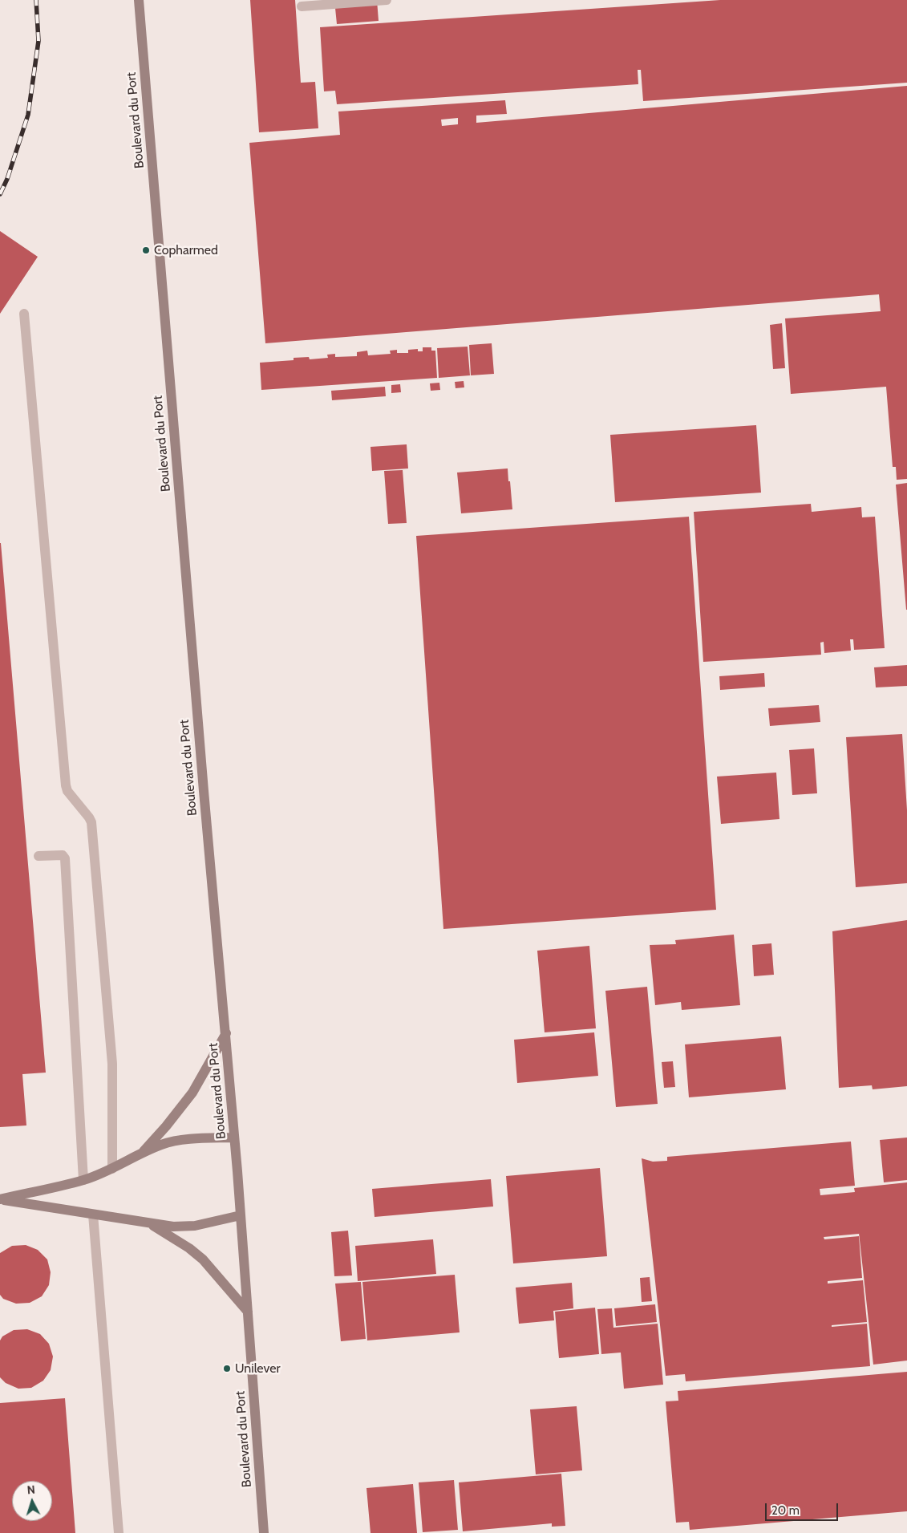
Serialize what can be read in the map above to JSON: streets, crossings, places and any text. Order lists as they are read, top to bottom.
{
  "streets": {
    "main road": ["Boulevard du Port"]
  },
  "places": ["Copharmed", "Unilever"],
  "scale_bar": "20 m",
  "north": "top"
}
